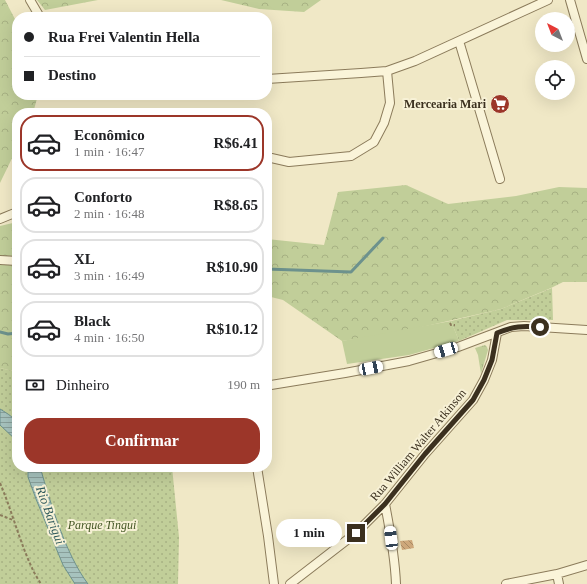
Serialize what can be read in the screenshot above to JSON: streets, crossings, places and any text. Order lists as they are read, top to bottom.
{
  "streets": {
    "street": ["Rua William Walter Atkinson"]
  },
  "water": ["Rio Barigui"],
  "parks": ["Parque Tingui"],
  "places": {
    "supermarket": ["Mercearia Mari"]
  },
  "north": "top left",
  "page": {
    "banner": ["Rua Frei Valentin Hella", "Destino"],
    "list": [
      {
        "name": "Econômico",
        "note": "1 min · 16:47",
        "value": "R$6.41"
      },
      {
        "name": "Conforto",
        "note": "2 min · 16:48",
        "value": "R$8.65"
      },
      {
        "name": "XL",
        "note": "3 min · 16:49",
        "value": "R$10.90"
      },
      {
        "name": "Black",
        "note": "4 min · 16:50",
        "value": "R$10.12"
      }
    ],
    "pay": ["Dinheiro", "190 m"],
    "buttons": "Confirmar",
    "bubble": "1 min"
  }
}
